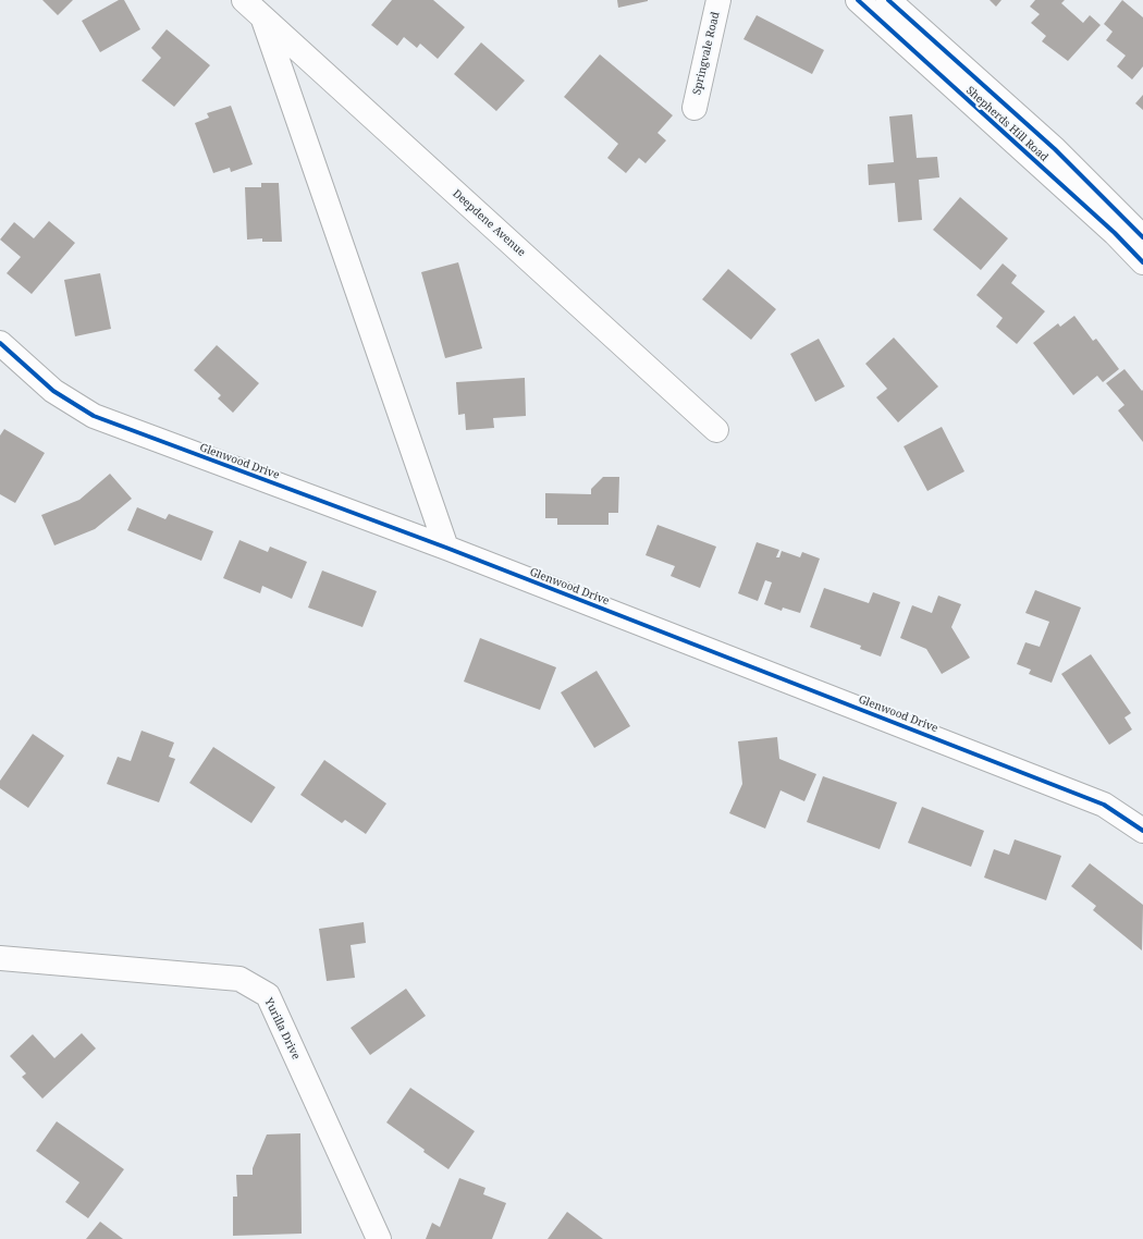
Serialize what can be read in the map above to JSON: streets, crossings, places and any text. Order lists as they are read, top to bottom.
{
  "streets": {
    "street": [
      "Springvale Road",
      "Shepherds Hill Road",
      "Deepdene Avenue",
      "Glenwood Drive",
      "Yurilla Drive"
    ]
  },
  "crossings": [
    ["Deepdene Avenue", "Glenwood Drive"]
  ]
}
